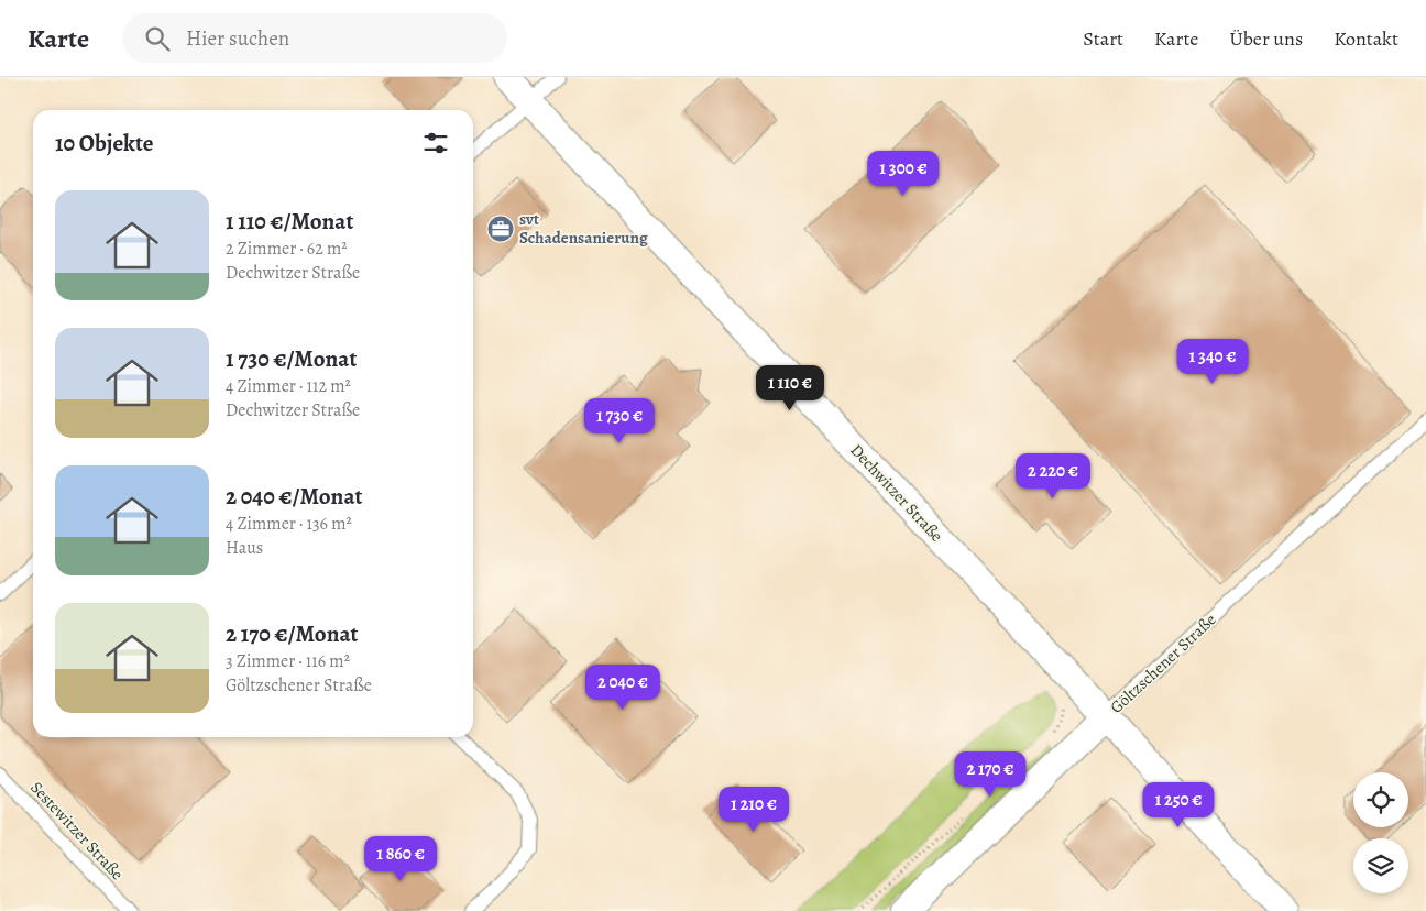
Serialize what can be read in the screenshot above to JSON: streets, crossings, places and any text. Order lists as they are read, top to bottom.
{
  "streets": {
    "street": ["Dechwitzer Straße", "Göltzschener Straße"],
    "lane": ["Sestewitzer Straße"]
  },
  "crossings": [
    ["Dechwitzer Straße", "Göltzschener Straße"]
  ],
  "places": {
    "office": ["svt Schadensanierung"]
  },
  "page": {
    "header": "Karte",
    "search": "Hier suchen",
    "nav": [
      "Start",
      "Karte",
      "Über uns",
      "Kontakt"
    ],
    "heading": "10 Objekte",
    "price": [
      "1 300 €",
      "1 340 €",
      "1 110 €",
      "1 730 €",
      "2 220 €",
      "2 040 €",
      "2 170 €",
      "1 250 €",
      "1 210 €",
      "1 860 €"
    ],
    "list": [
      {
        "name": "1 110 €/Monat",
        "note": "2 Zimmer · 62 m² · Dechwitzer Straße"
      },
      {
        "name": "1 730 €/Monat",
        "note": "4 Zimmer · 112 m² · Dechwitzer Straße"
      },
      {
        "name": "2 040 €/Monat",
        "note": "4 Zimmer · 136 m² · Haus"
      },
      {
        "name": "2 170 €/Monat",
        "note": "3 Zimmer · 116 m² · Göltzschener Straße"
      }
    ]
  }
}
